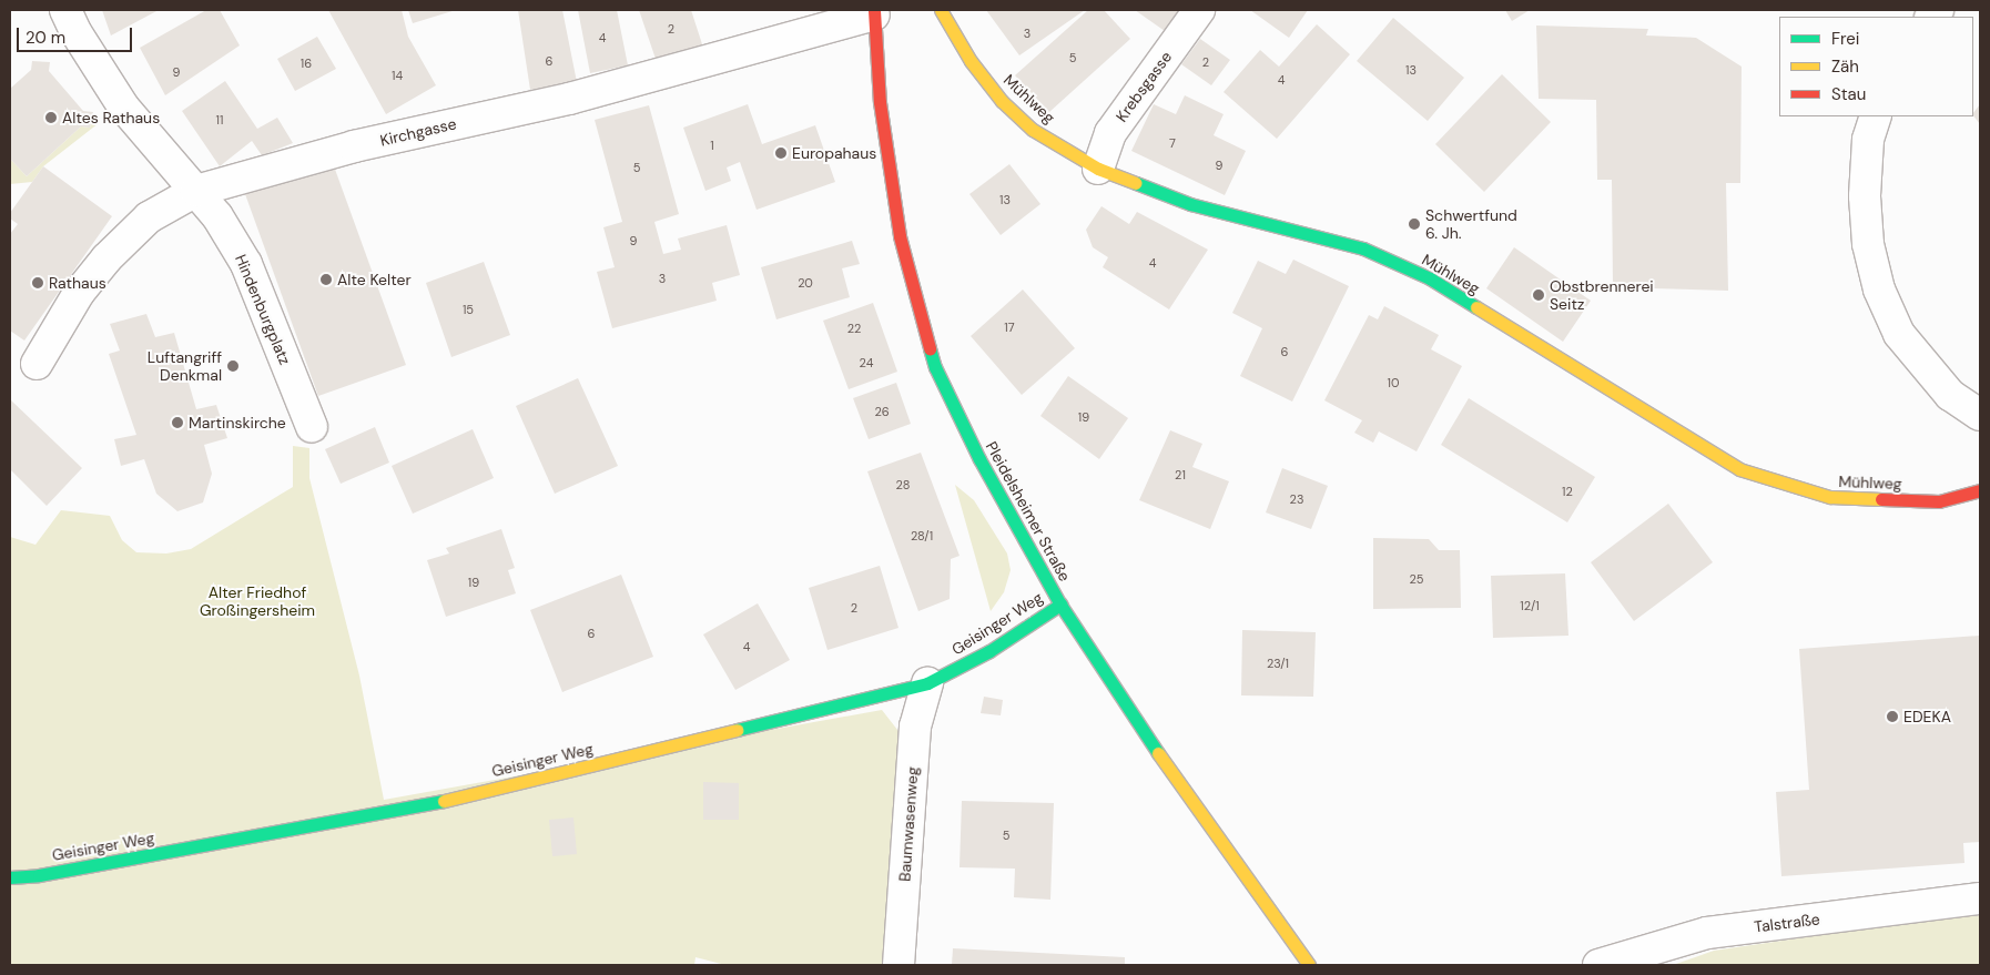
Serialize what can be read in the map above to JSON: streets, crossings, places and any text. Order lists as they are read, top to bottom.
{
  "streets": {
    "street": [
      "Krebsgasse",
      "Mühlweg",
      "Kirchgasse",
      "Hindenburgplatz",
      "Pleidelsheimer Straße",
      "Geisinger Weg",
      "Baumwasenweg",
      "Talstraße"
    ]
  },
  "crossings": [
    ["Krebsgasse", "Mühlweg"],
    ["Kirchgasse", "Hindenburgplatz"],
    ["Kirchgasse", "Pleidelsheimer Straße"],
    ["Pleidelsheimer Straße", "Geisinger Weg"],
    ["Geisinger Weg", "Baumwasenweg"]
  ],
  "parks": ["Alter Friedhof Großingersheim"],
  "places": [
    "Altes Rathaus",
    "Europahaus",
    "Schwertfund 6. Jh.",
    "Alte Kelter",
    "Rathaus",
    "Obstbrennerei Seitz",
    "Luftangriff Denkmal",
    "Martinskirche",
    "EDEKA"
  ],
  "house_numbers": [
    "2",
    "3",
    "4",
    "5",
    "6",
    "2",
    "16",
    "13",
    "9",
    "14",
    "4",
    "11",
    "7",
    "1",
    "9",
    "5",
    "13",
    "9",
    "4",
    "3",
    "20",
    "15",
    "17",
    "22",
    "6",
    "24",
    "10",
    "26",
    "19",
    "21",
    "28",
    "12",
    "23",
    "28/1",
    "25",
    "19",
    "12/1",
    "2",
    "6",
    "4",
    "23/1",
    "5"
  ],
  "legend": ["Frei", "Zäh", "Stau"],
  "scale_bar": "20 m"
}
